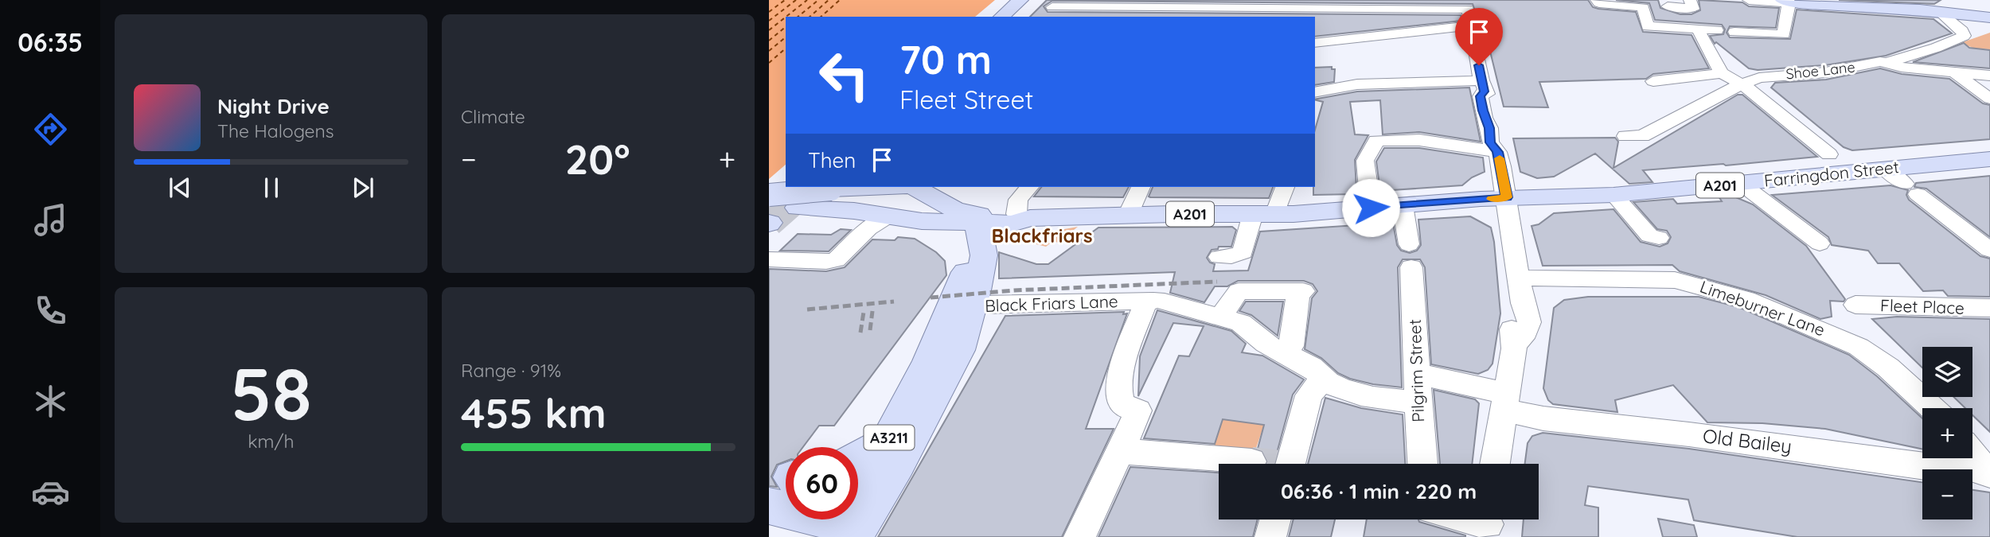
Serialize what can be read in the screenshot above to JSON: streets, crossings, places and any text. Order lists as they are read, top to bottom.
{
  "streets": {
    "main road": ["Farringdon Street", "A201", "A3211"],
    "street": [
      "Shoe Lane",
      "Black Friars Lane",
      "Fleet Place",
      "Limeburner Lane",
      "Pilgrim Street",
      "Old Bailey"
    ]
  },
  "crossings": [
    ["Farringdon Street", "A201"],
    ["A201", "A3211"],
    ["Black Friars Lane", "Pilgrim Street"],
    ["Black Friars Lane", "A3211"],
    ["Black Friars Lane", "Old Bailey"],
    ["Pilgrim Street", "Old Bailey"]
  ],
  "districts": ["Blackfriars"],
  "page": {
    "tabs": "06:35",
    "tile": [
      "Climate",
      ["58", "km/h"],
      ["Range · 91%", "455 km"]
    ],
    "turn": ["70 m", "Fleet Street"],
    "song": ["Night Drive", "The Halogens"],
    "then": "Then",
    "heat": ["−", "20°", "+"],
    "map_buttons": ["+", "−"],
    "limit": "60",
    "trip": "06:36 · 1 min · 220 m"
  }
}
